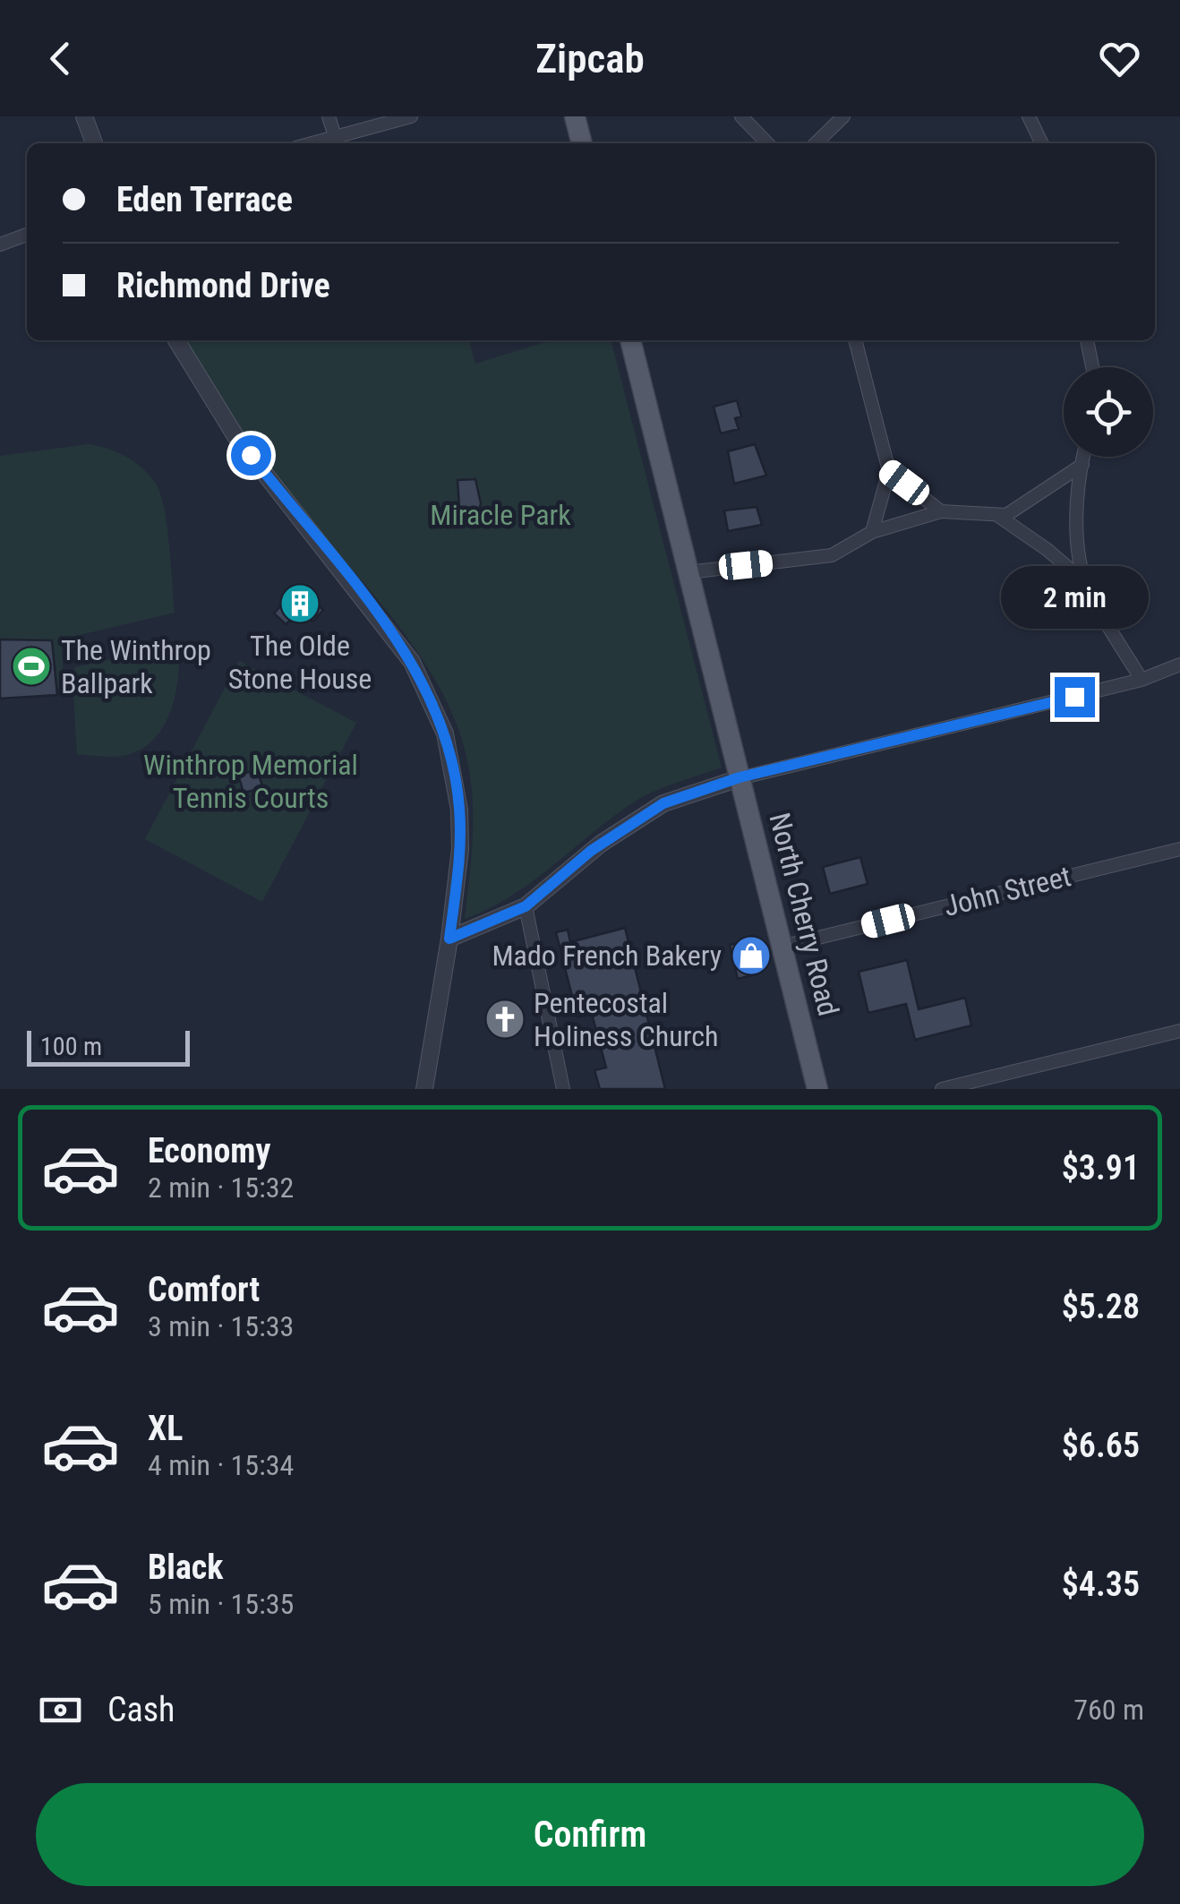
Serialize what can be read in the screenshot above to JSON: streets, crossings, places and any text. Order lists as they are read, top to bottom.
{
  "streets": {
    "main road": ["North Cherry Road"],
    "street": ["John Street"]
  },
  "crossings": [
    ["John Street", "North Cherry Road"]
  ],
  "parks": ["Miracle Park", "Winthrop Memorial Tennis Courts"],
  "places": {
    "building": ["The Olde Stone House"],
    "sports": ["The Winthrop Ballpark"],
    "shop": ["Mado French Bakery"],
    "church": ["Pentecostal Holiness Church"]
  },
  "scale_bar": "100 m",
  "page": {
    "header": "Zipcab",
    "banner": ["Eden Terrace", "Richmond Drive"],
    "bubble": "2 min",
    "scale": "100 m",
    "list": [
      {
        "name": "Economy",
        "note": "2 min · 15:32",
        "value": "$3.91"
      },
      {
        "name": "Comfort",
        "note": "3 min · 15:33",
        "value": "$5.28"
      },
      {
        "name": "XL",
        "note": "4 min · 15:34",
        "value": "$6.65"
      },
      {
        "name": "Black",
        "note": "5 min · 15:35",
        "value": "$4.35"
      }
    ],
    "pay": ["Cash", "760 m"],
    "buttons": "Confirm"
  }
}
